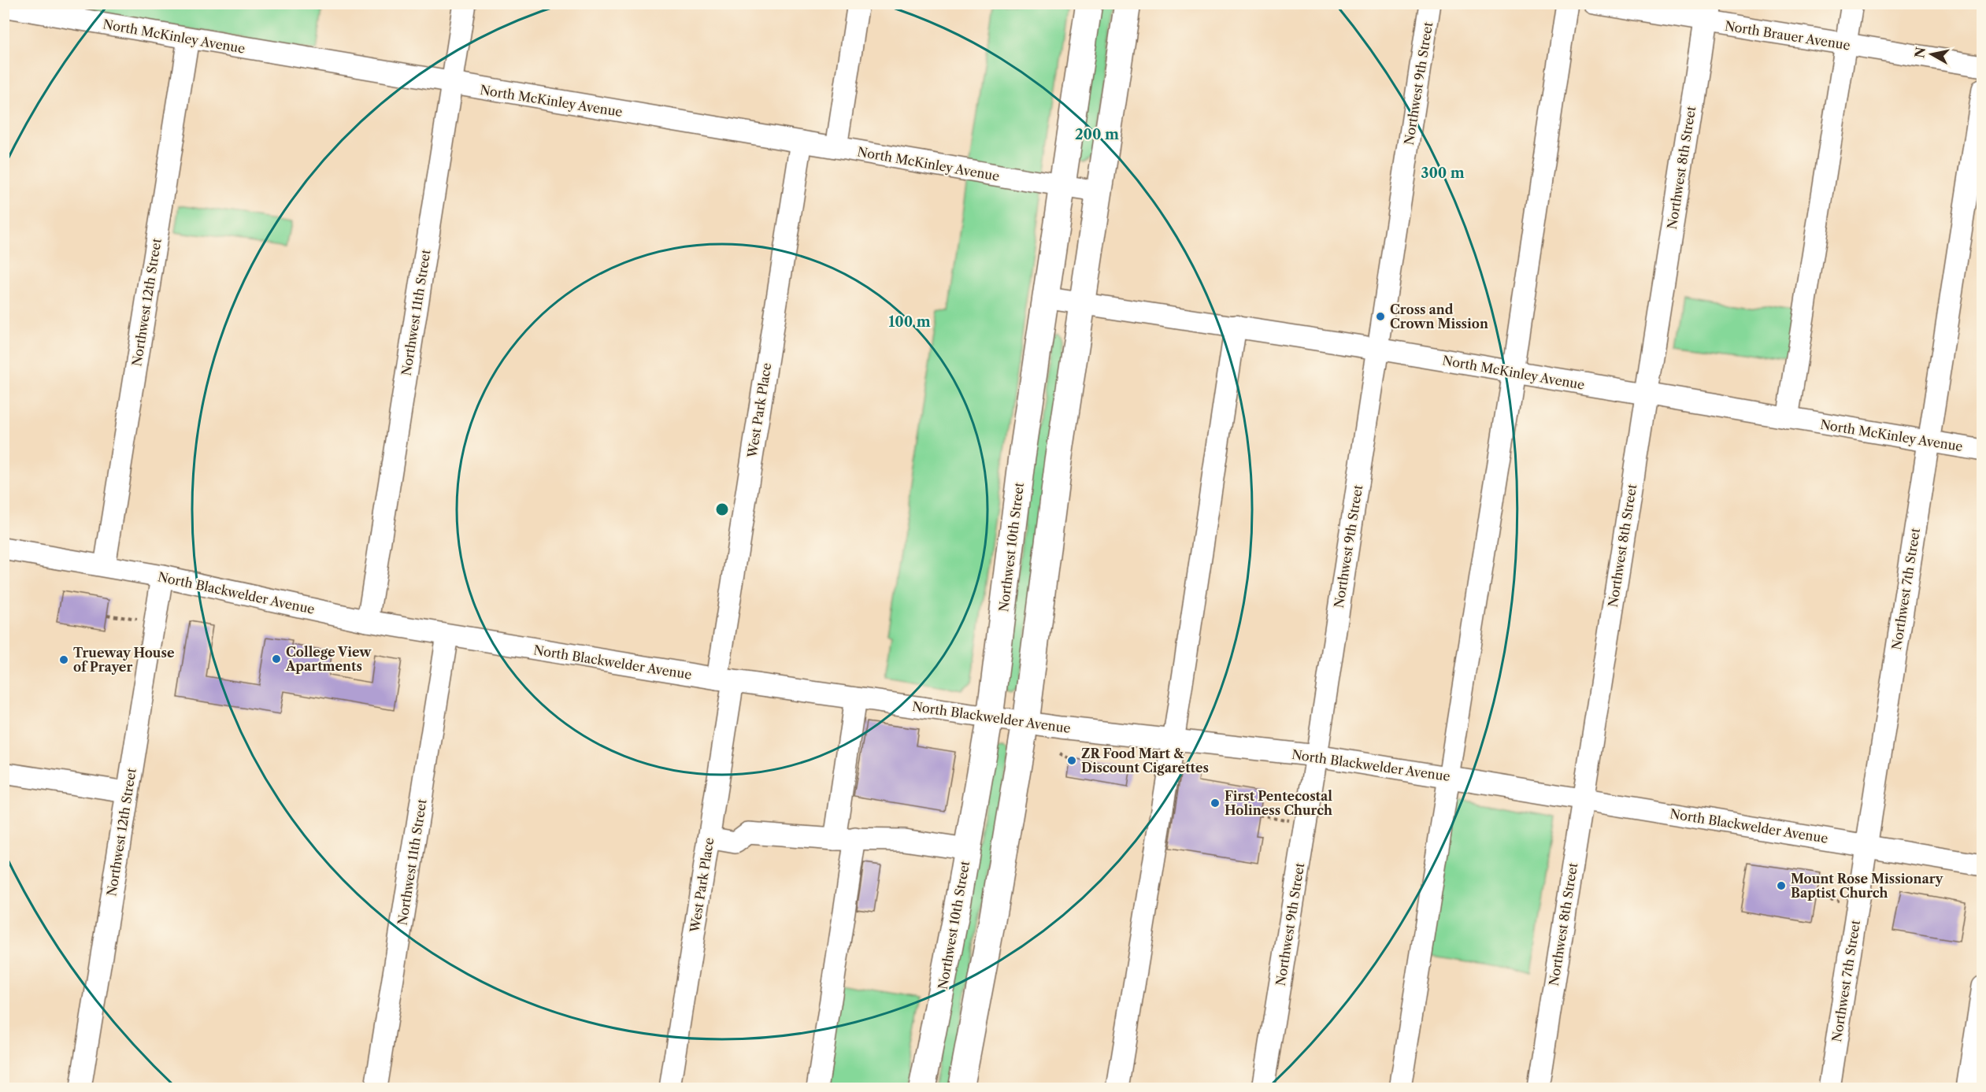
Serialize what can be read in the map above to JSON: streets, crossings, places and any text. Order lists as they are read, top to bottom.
{
  "streets": {
    "main road": ["Northwest 10th Street"],
    "street": [
      "North Brauer Avenue",
      "North McKinley Avenue",
      "Northwest 9th Street",
      "Northwest 8th Street",
      "Northwest 12th Street",
      "Northwest 11th Street",
      "West Park Place",
      "Northwest 7th Street",
      "North Blackwelder Avenue"
    ]
  },
  "crossings": [
    ["North Brauer Avenue", "Northwest 8th Street"],
    ["North McKinley Avenue", "Northwest 9th Street"],
    ["North McKinley Avenue", "Northwest 8th Street"],
    ["North McKinley Avenue", "Northwest 12th Street"],
    ["North McKinley Avenue", "Northwest 11th Street"],
    ["North McKinley Avenue", "West Park Place"],
    ["North McKinley Avenue", "Northwest 10th Street"],
    ["North McKinley Avenue", "Northwest 7th Street"],
    ["Northwest 9th Street", "North Blackwelder Avenue"],
    ["Northwest 8th Street", "North Blackwelder Avenue"],
    ["Northwest 12th Street", "North Blackwelder Avenue"],
    ["Northwest 11th Street", "North Blackwelder Avenue"],
    ["West Park Place", "North Blackwelder Avenue"],
    ["Northwest 10th Street", "North Blackwelder Avenue"],
    ["Northwest 7th Street", "North Blackwelder Avenue"]
  ],
  "places": [
    "Cross and Crown Mission",
    "College View Apartments",
    "Trueway House of Prayer",
    "ZR Food Mart & Discount Cigarettes",
    "First Pentecostal Holiness Church",
    "Mount Rose Missionary Baptist Church"
  ],
  "north": "left",
  "rings": ["200 m", "300 m", "100 m"]
}
